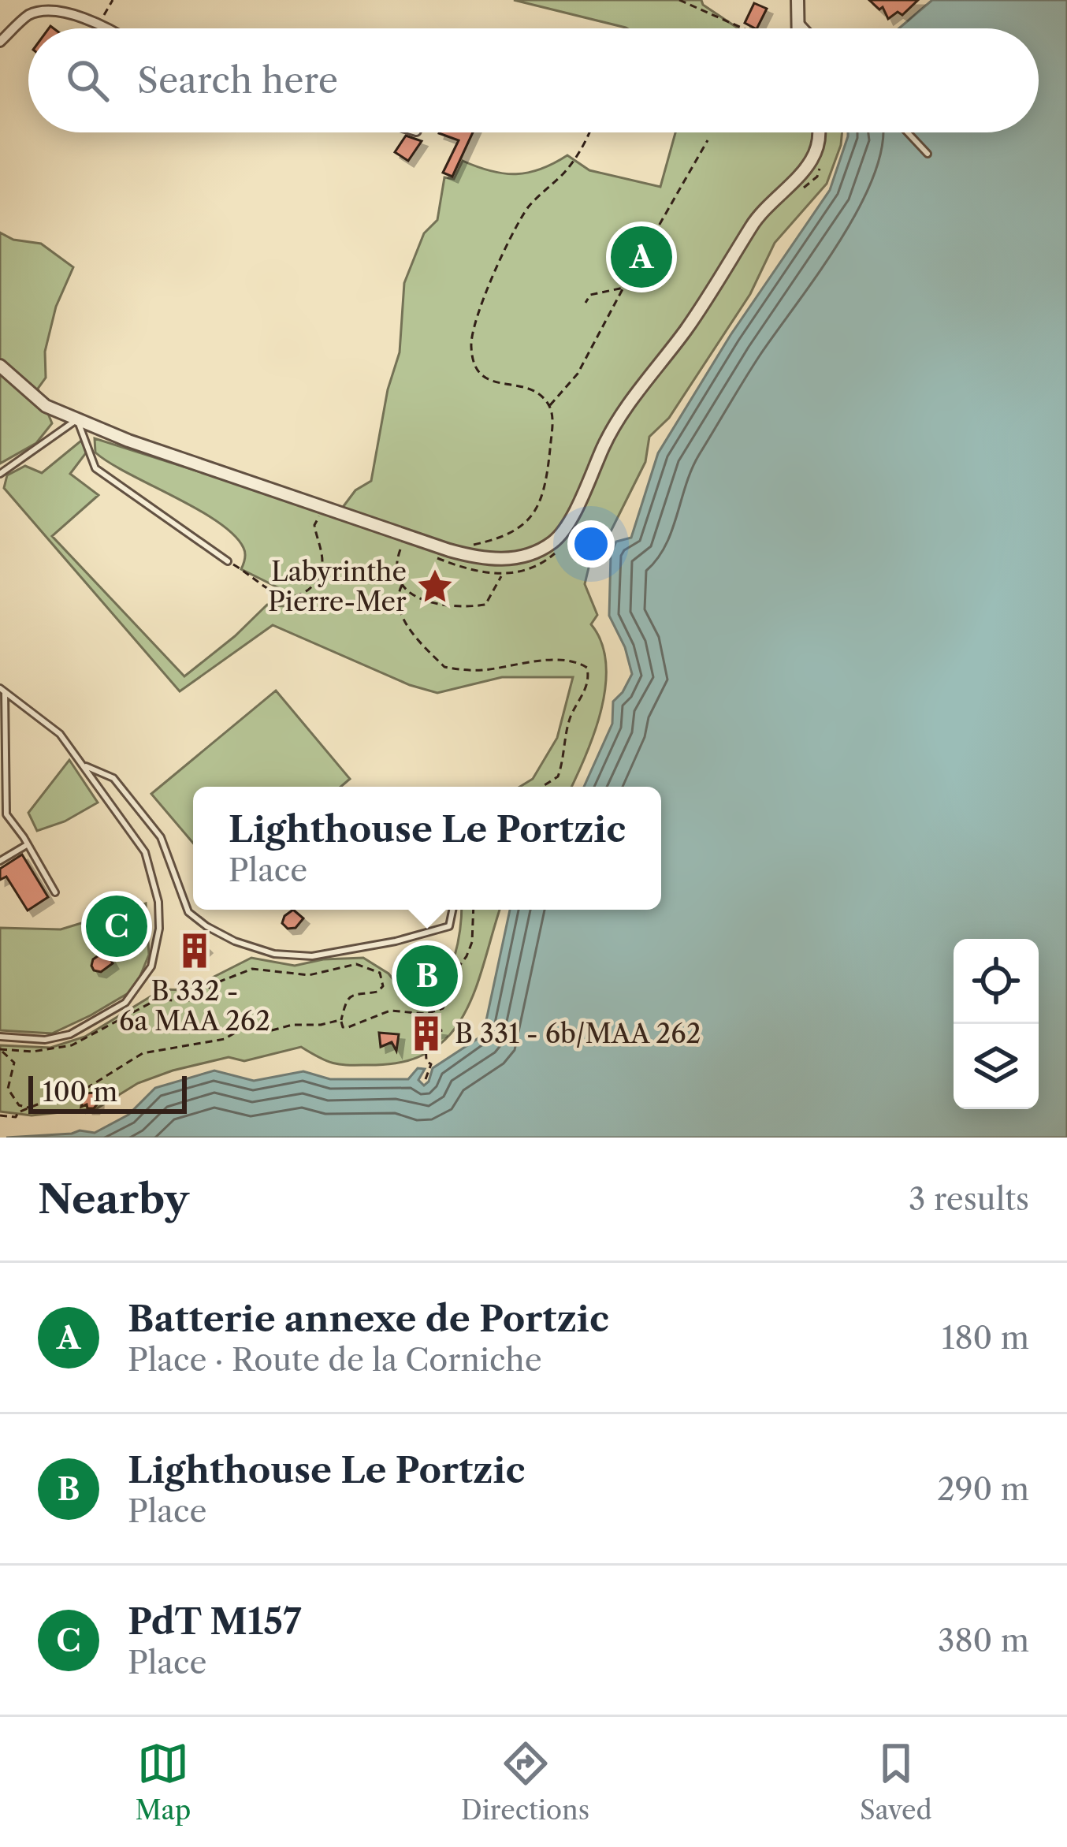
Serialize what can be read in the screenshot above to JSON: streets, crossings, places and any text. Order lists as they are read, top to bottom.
{
  "places": {
    "place": ["Labyrinthe Pierre-Mer"],
    "building": ["B 332 - 6a MAA 262", "B 331 - 6b/MAA 262"]
  },
  "scale_bar": "100 m",
  "page": {
    "search": "Search here",
    "pins": ["A", "C", "B"],
    "popup": ["Lighthouse Le Portzic", "Place"],
    "scale": "100 m",
    "heading": ["Nearby", "3 results"],
    "list": [
      {
        "mark": "A",
        "name": "Batterie annexe de Portzic",
        "note": "Place · Route de la Corniche",
        "value": "180 m"
      },
      {
        "mark": "B",
        "name": "Lighthouse Le Portzic",
        "note": "Place",
        "value": "290 m"
      },
      {
        "mark": "C",
        "name": "PdT M157",
        "note": "Place",
        "value": "380 m"
      }
    ],
    "nav": ["Map", "Directions", "Saved"]
  }
}
